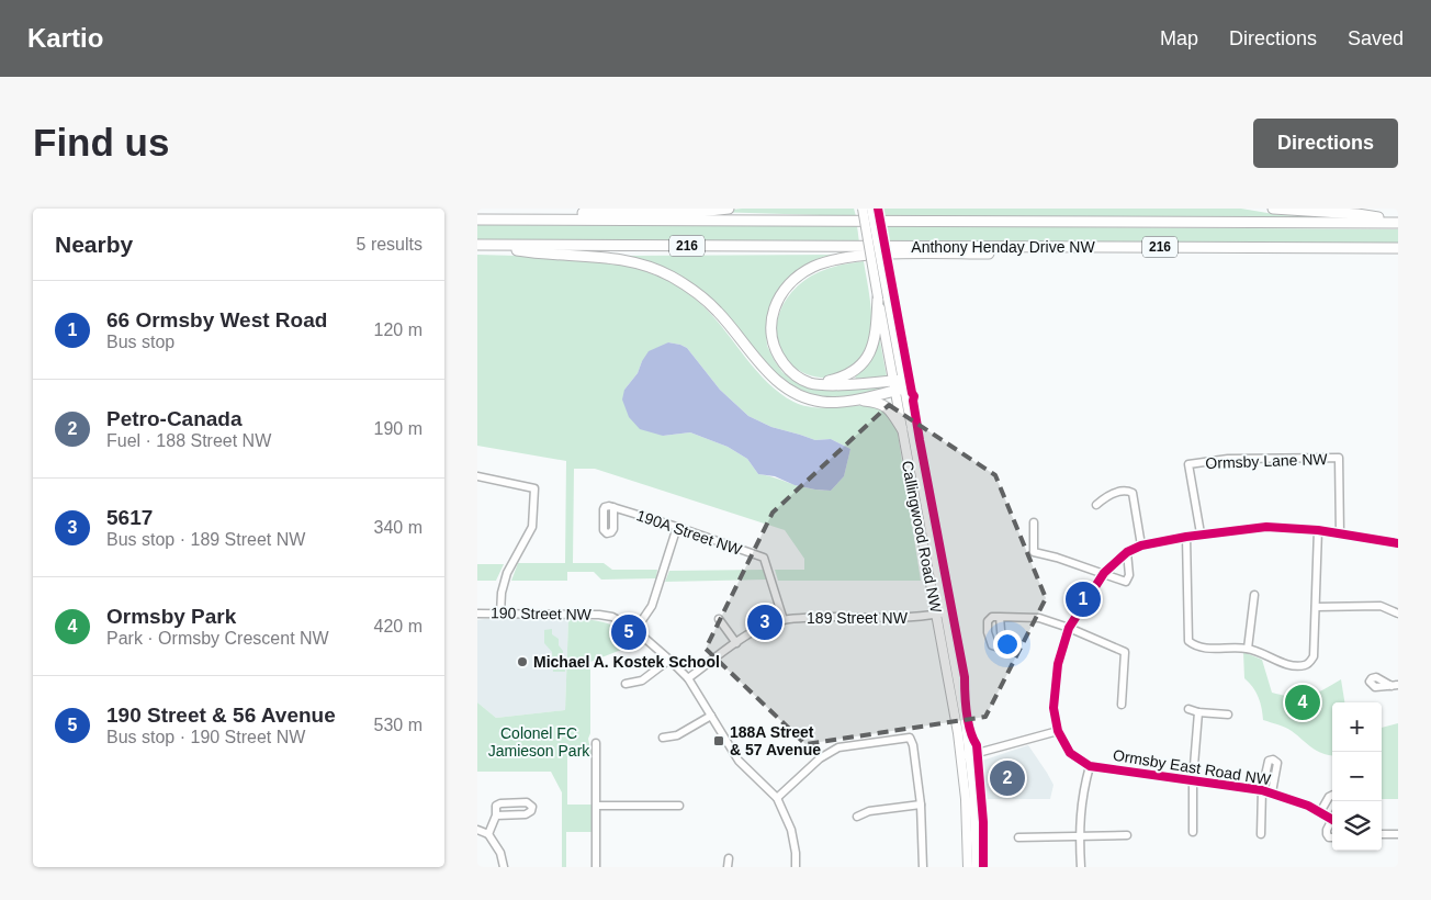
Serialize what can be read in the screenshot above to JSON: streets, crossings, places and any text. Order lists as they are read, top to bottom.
{
  "streets": {
    "highway": ["216", "Anthony Henday Drive NW"],
    "main road": ["Callingwood Road NW"],
    "street": [
      "Ormsby Lane NW",
      "190A Street NW",
      "190 Street NW",
      "189 Street NW",
      "Ormsby East Road NW"
    ]
  },
  "crossings": [
    ["190A Street NW", "189 Street NW"],
    ["Callingwood Road NW", "189 Street NW"],
    ["190 Street NW", "189 Street NW"]
  ],
  "parks": ["Colonel FC Jamieson Park"],
  "places": {
    "other": ["Michael A. Kostek School"],
    "transit": ["188A Street & 57 Avenue"]
  },
  "page": {
    "header": "Kartio",
    "nav": ["Map", "Directions", "Saved"],
    "buttons": "Directions",
    "title": "Find us",
    "heading": ["Nearby", "5 results"],
    "list": [
      {
        "mark": "1",
        "name": "66 Ormsby West Road",
        "note": "Bus stop",
        "value": "120 m"
      },
      {
        "mark": "2",
        "name": "Petro-Canada",
        "note": "Fuel · 188 Street NW",
        "value": "190 m"
      },
      {
        "mark": "3",
        "name": "5617",
        "note": "Bus stop · 189 Street NW",
        "value": "340 m"
      },
      {
        "mark": "4",
        "name": "Ormsby Park",
        "note": "Park · Ormsby Crescent NW",
        "value": "420 m"
      },
      {
        "mark": "5",
        "name": "190 Street & 56 Avenue",
        "note": "Bus stop · 190 Street NW",
        "value": "530 m"
      }
    ],
    "pins": [
      "1",
      "3",
      "5",
      "4",
      "2"
    ],
    "map_buttons": ["+", "−"]
  }
}
